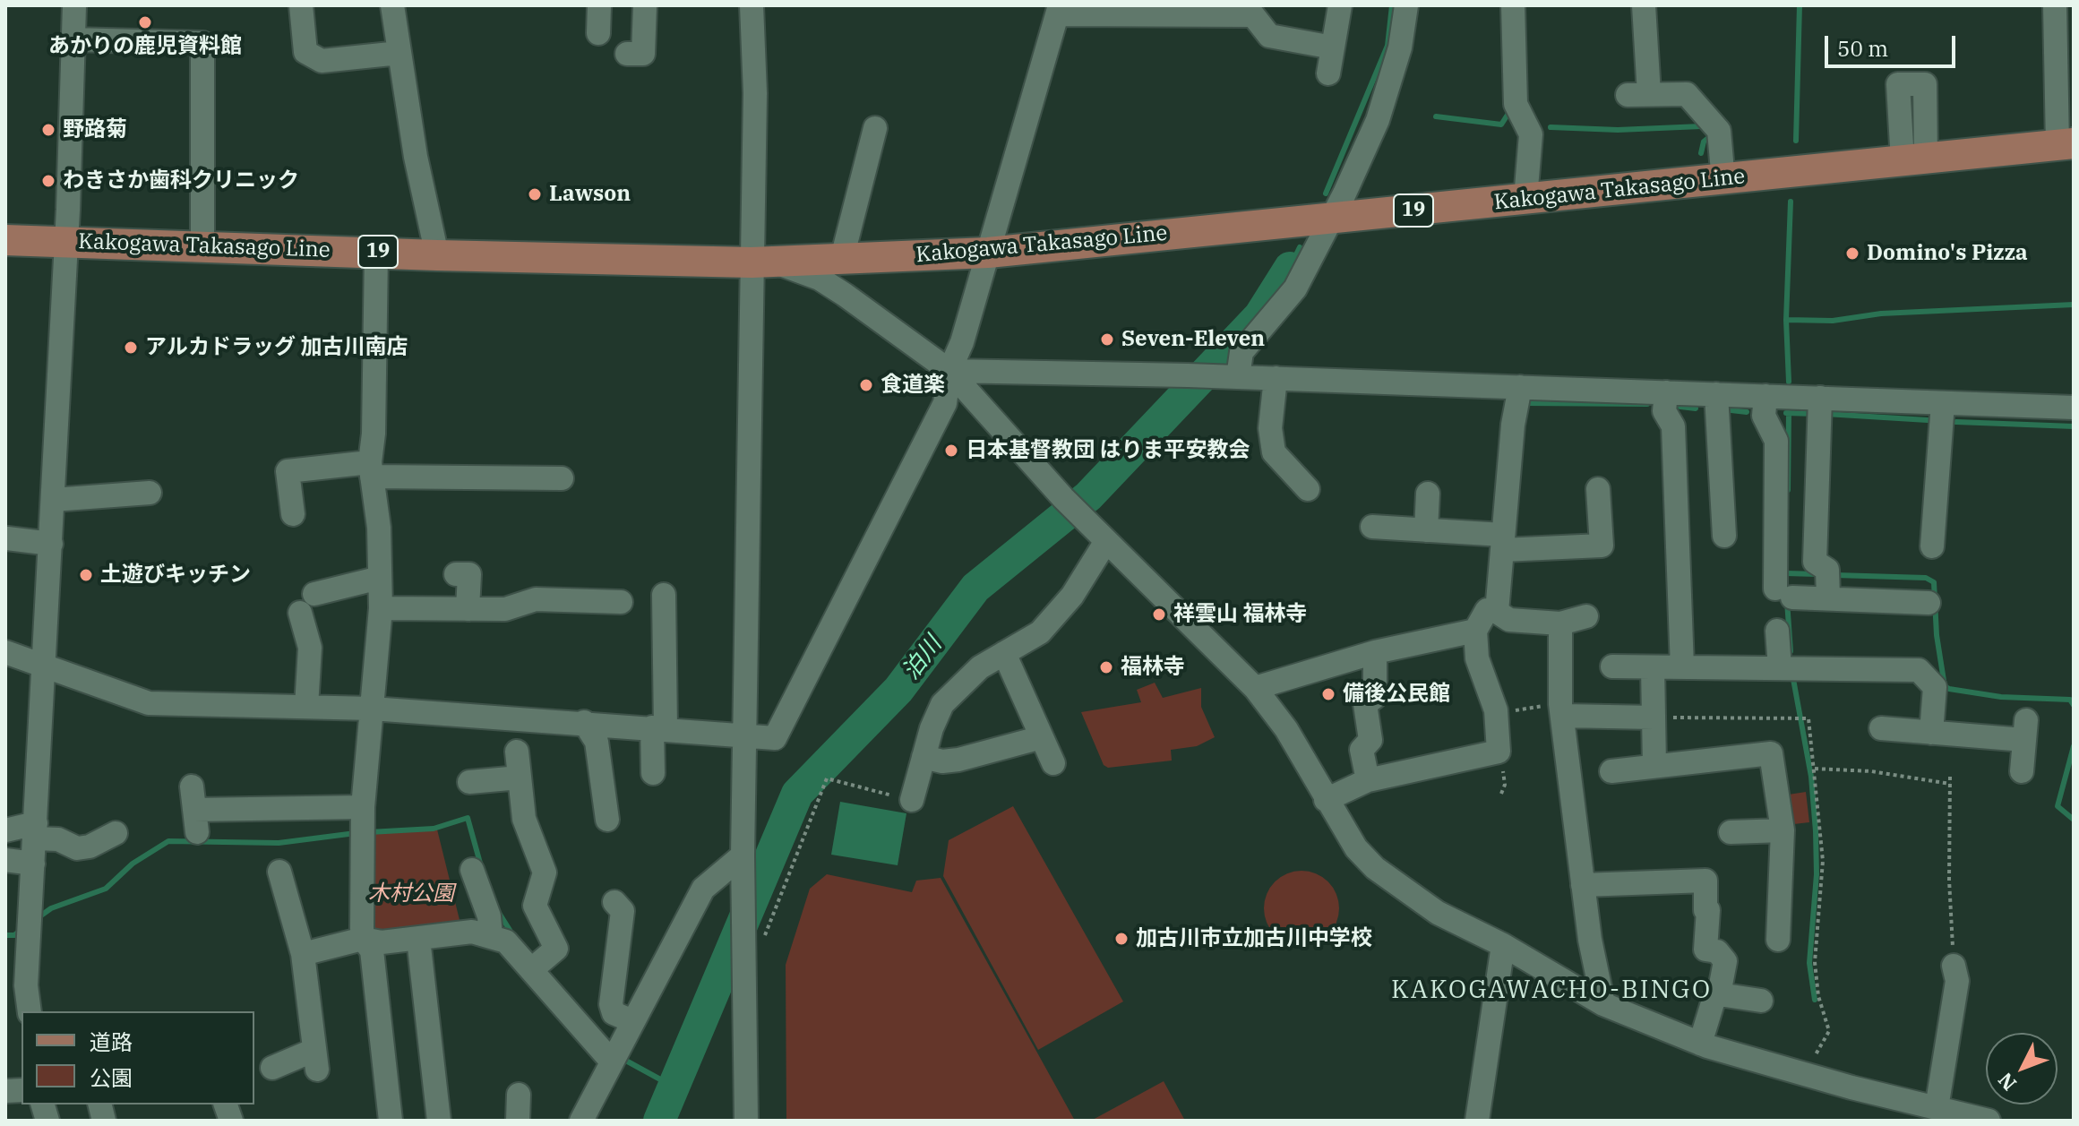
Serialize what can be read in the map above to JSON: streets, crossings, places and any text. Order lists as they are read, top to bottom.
{
  "streets": {
    "main road": ["Kakogawa Takasago Line", "19"]
  },
  "districts": ["KAKOGAWACHO-BINGO"],
  "water": ["泊川"],
  "parks": ["木村公園"],
  "places": [
    "あかりの鹿児資料館",
    "野路菊",
    "わきさか歯科クリニック",
    "Lawson",
    "Domino's Pizza",
    "Seven-Eleven",
    "アルカドラッグ 加古川南店",
    "食道楽",
    "日本基督教団 はりま平安教会",
    "土遊びキッチン",
    "祥雲山 福林寺",
    "福林寺",
    "備後公民館",
    "加古川市立加古川中学校"
  ],
  "legend": ["道路", "公園"],
  "scale_bar": "50 m",
  "north": "bottom left"
}
